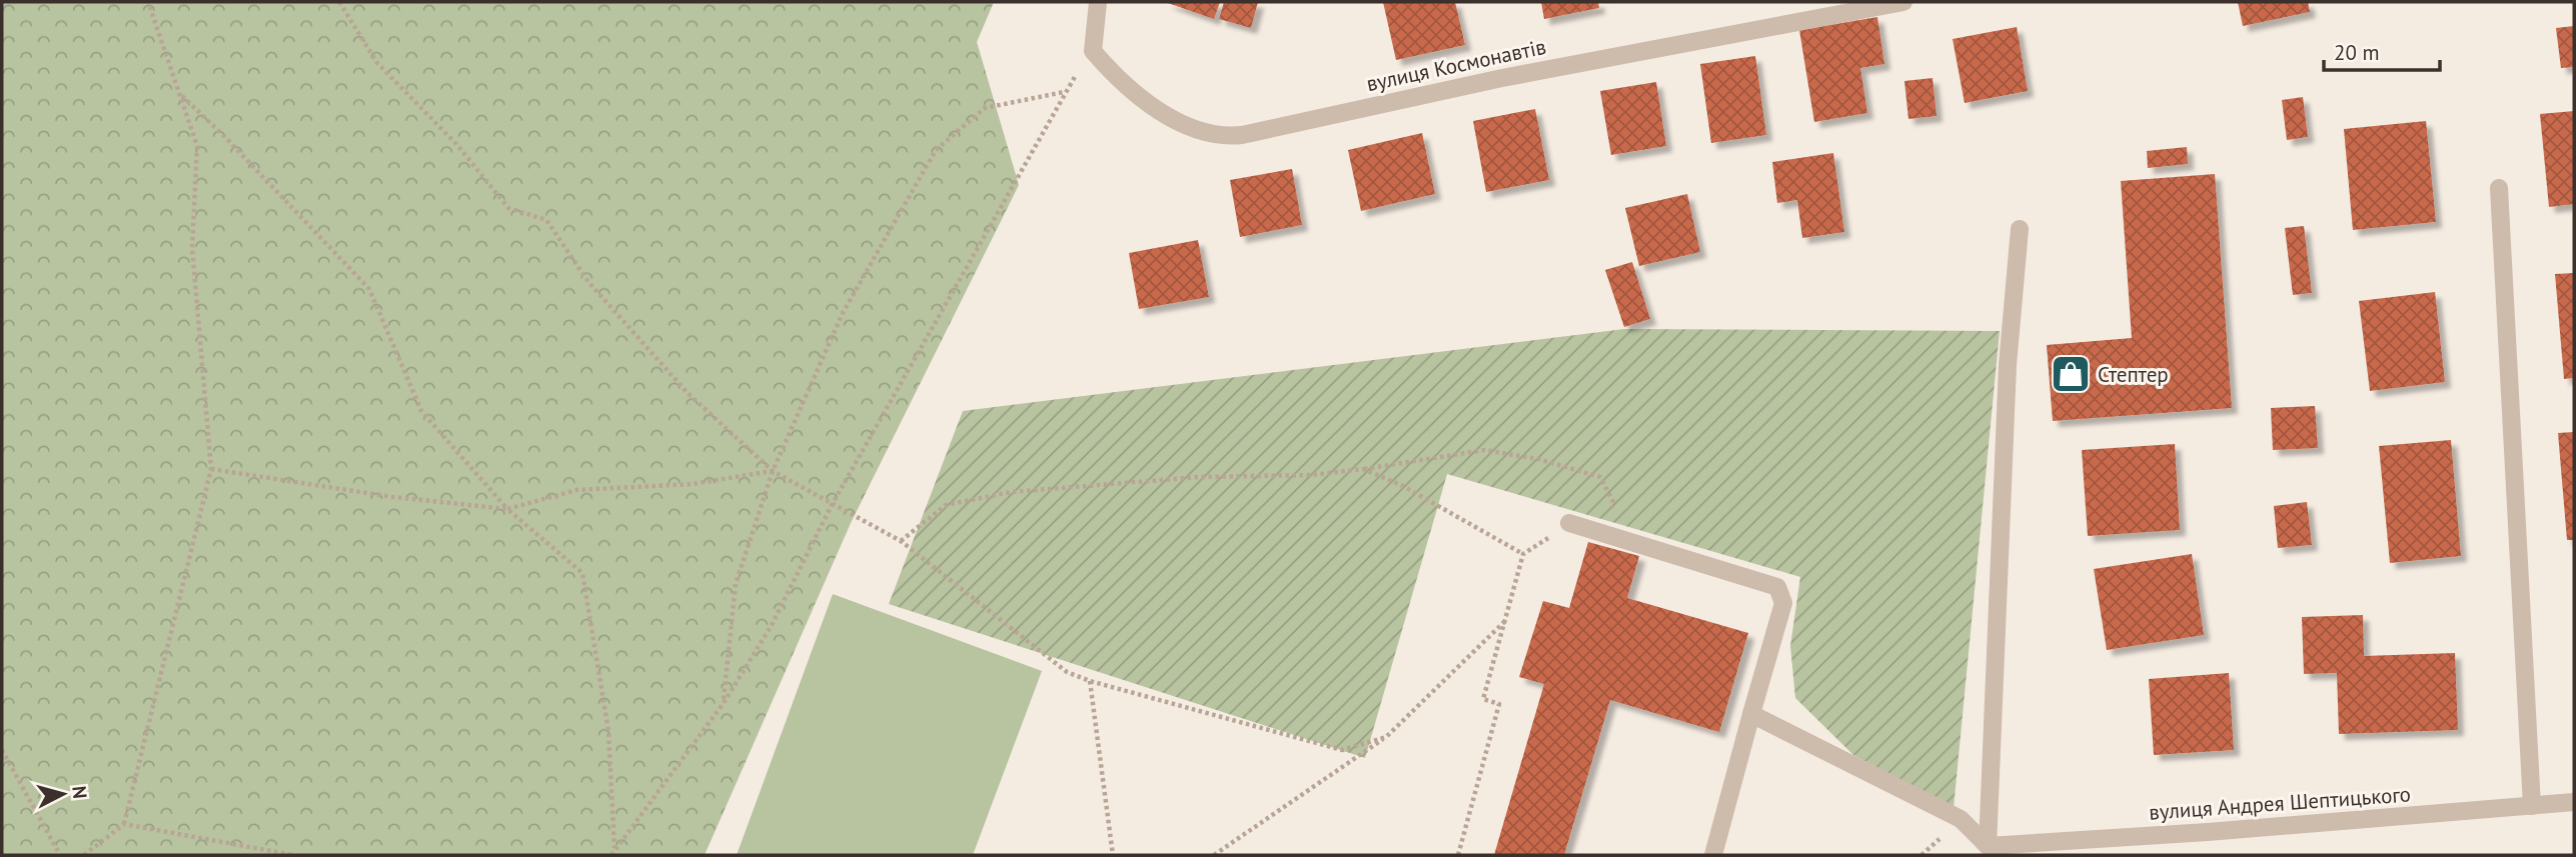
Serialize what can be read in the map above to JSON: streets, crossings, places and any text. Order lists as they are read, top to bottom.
{
  "streets": {
    "street": ["вулиця Космонавтів", "вулиця Андрея Шептицького"]
  },
  "places": {
    "shop": ["Стептер"]
  },
  "scale_bar": "20 m",
  "north": "right"
}
